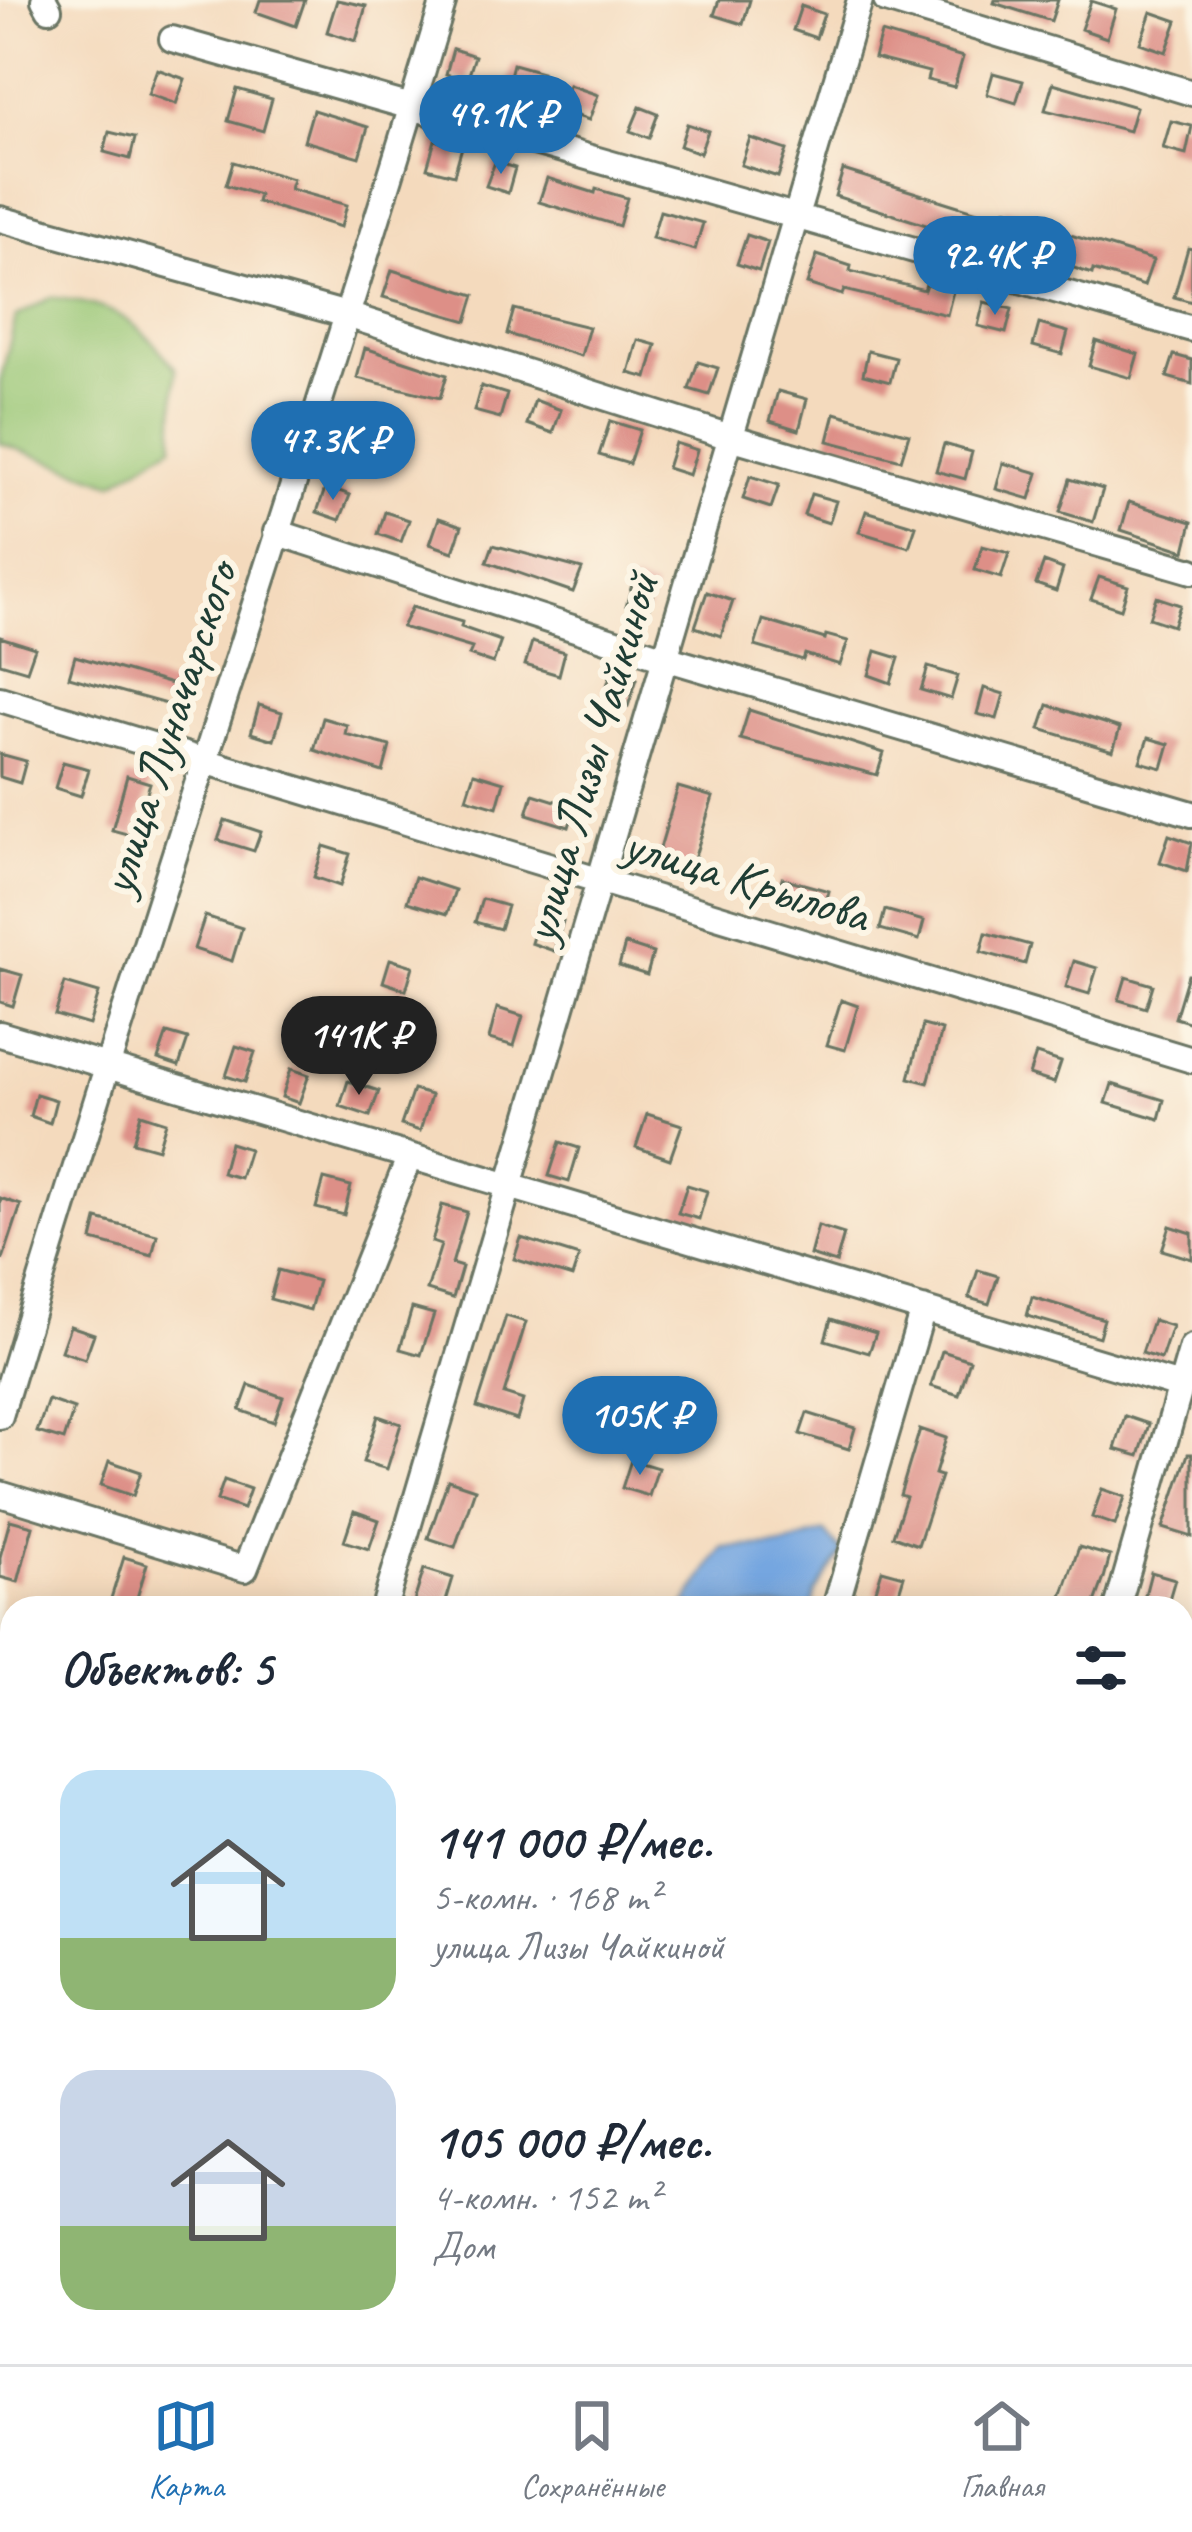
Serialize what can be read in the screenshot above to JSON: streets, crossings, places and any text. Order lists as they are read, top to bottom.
{
  "streets": {
    "street": ["улица Луначарского", "улица Лизы Чайкиной", "улица Крылова"]
  },
  "crossings": [
    ["улица Луначарского", "улица Крылова"],
    ["улица Лизы Чайкиной", "улица Крылова"]
  ],
  "page": {
    "price": [
      "49.1K ₽",
      "92.4K ₽",
      "47.3K ₽",
      "141K ₽",
      "105K ₽"
    ],
    "heading": "Объектов: 5",
    "list": [
      {
        "name": "141 000 ₽/мес.",
        "note": "5-комн. · 168 m² · улица Лизы Чайкиной"
      },
      {
        "name": "105 000 ₽/мес.",
        "note": "4-комн. · 152 m² · Дом"
      }
    ],
    "tabs": ["Карта", "Сохранённые", "Главная"]
  }
}
